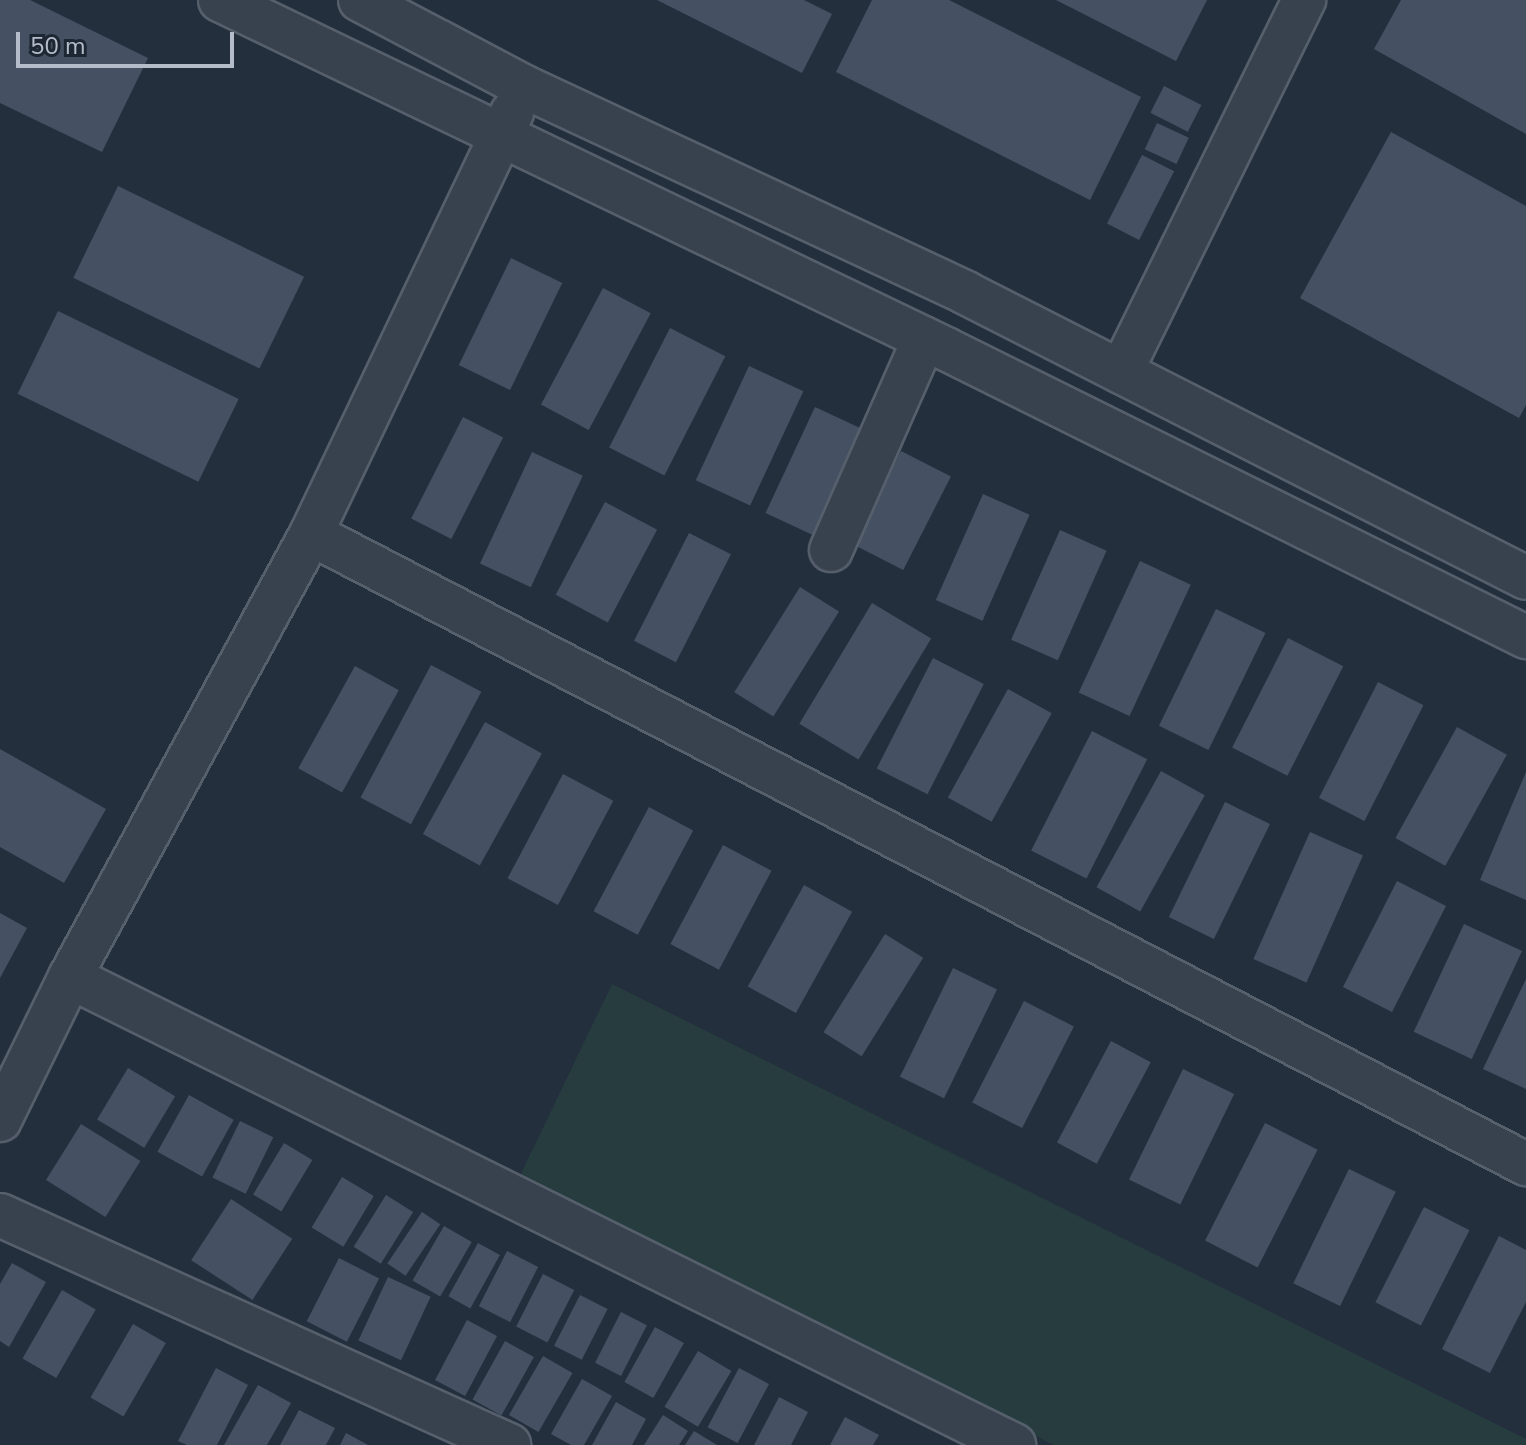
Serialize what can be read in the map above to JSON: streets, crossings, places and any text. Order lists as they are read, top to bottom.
{
  "scale_bar": "50 m"
}
